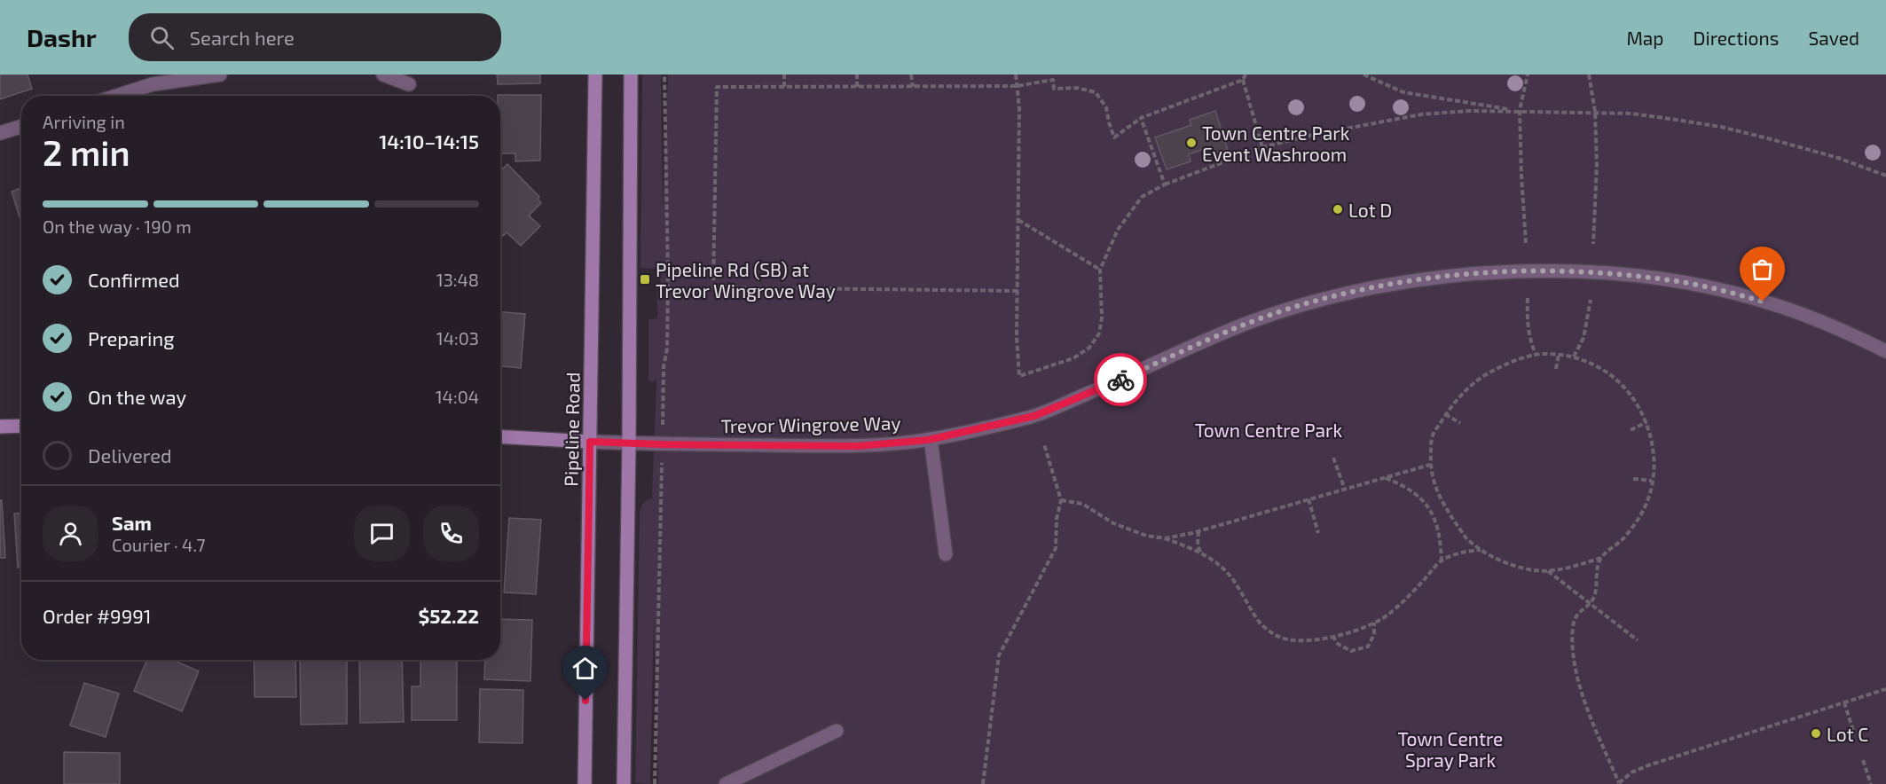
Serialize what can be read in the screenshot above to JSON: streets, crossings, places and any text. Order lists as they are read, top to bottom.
{
  "streets": {
    "main road": ["Pipeline Road"],
    "street": ["Trevor Wingrove Way"]
  },
  "crossings": [
    ["Trevor Wingrove Way", "Pipeline Road"]
  ],
  "parks": ["Town Centre Park", "Town Centre Spray Park"],
  "places": {
    "other": ["Town Centre Park Event Washroom", "Lot D", "Lot C"],
    "transit": ["Pipeline Rd (SB) at Trevor Wingrove Way"]
  },
  "page": {
    "header": "Dashr",
    "search": "Search here",
    "nav": ["Map", "Directions", "Saved"],
    "heading": ["2 min", "Arriving in", "14:10–14:15"],
    "panel": [
      "Sam",
      "Courier · 4.7",
      "Order #9991",
      "$52.22"
    ],
    "bar": "On the way · 190 m",
    "list": [
      ["Confirmed", "13:48"],
      ["Preparing", "14:03"],
      ["On the way", "14:04"],
      "Delivered"
    ]
  }
}
